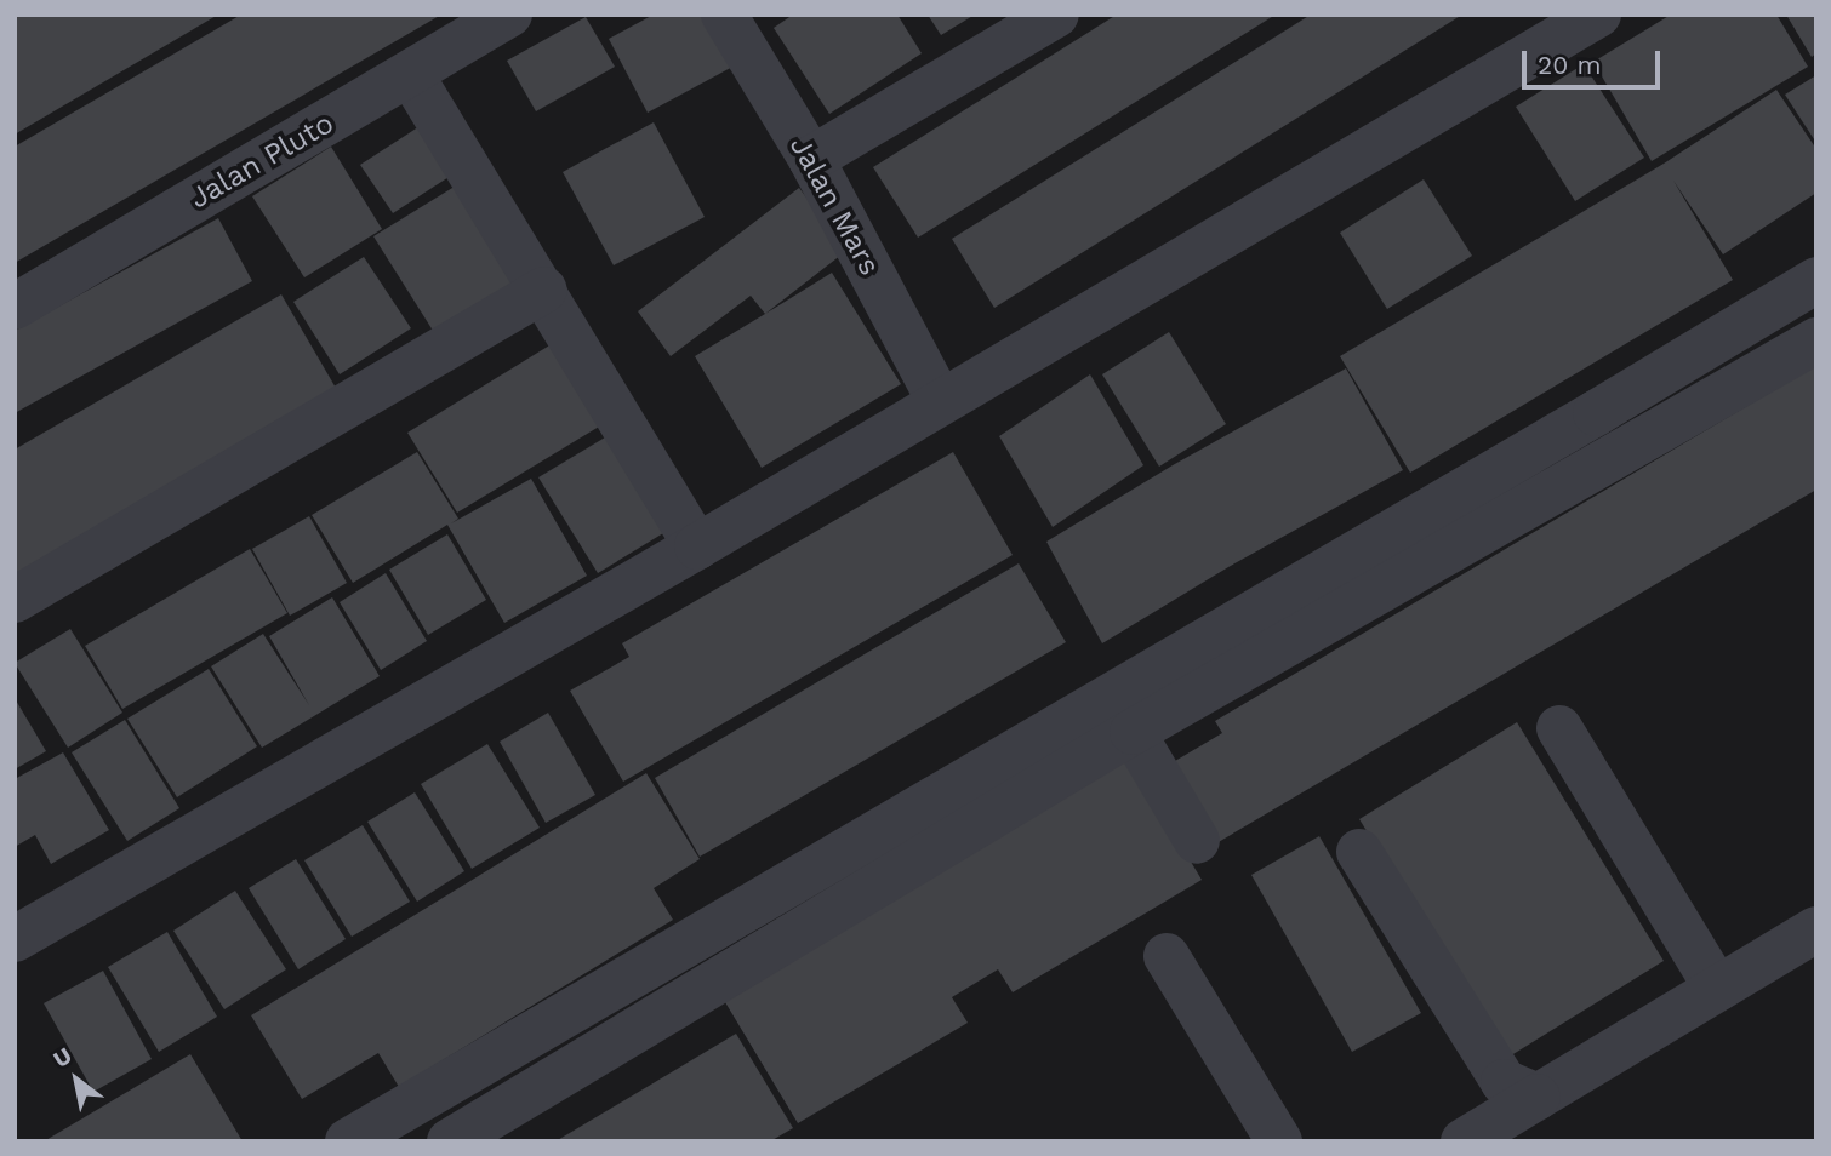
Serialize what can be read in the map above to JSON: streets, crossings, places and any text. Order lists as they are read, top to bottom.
{
  "streets": {
    "street": ["Jalan Pluto", "Jalan Mars"]
  },
  "scale_bar": "20 m",
  "north": "top left"
}
